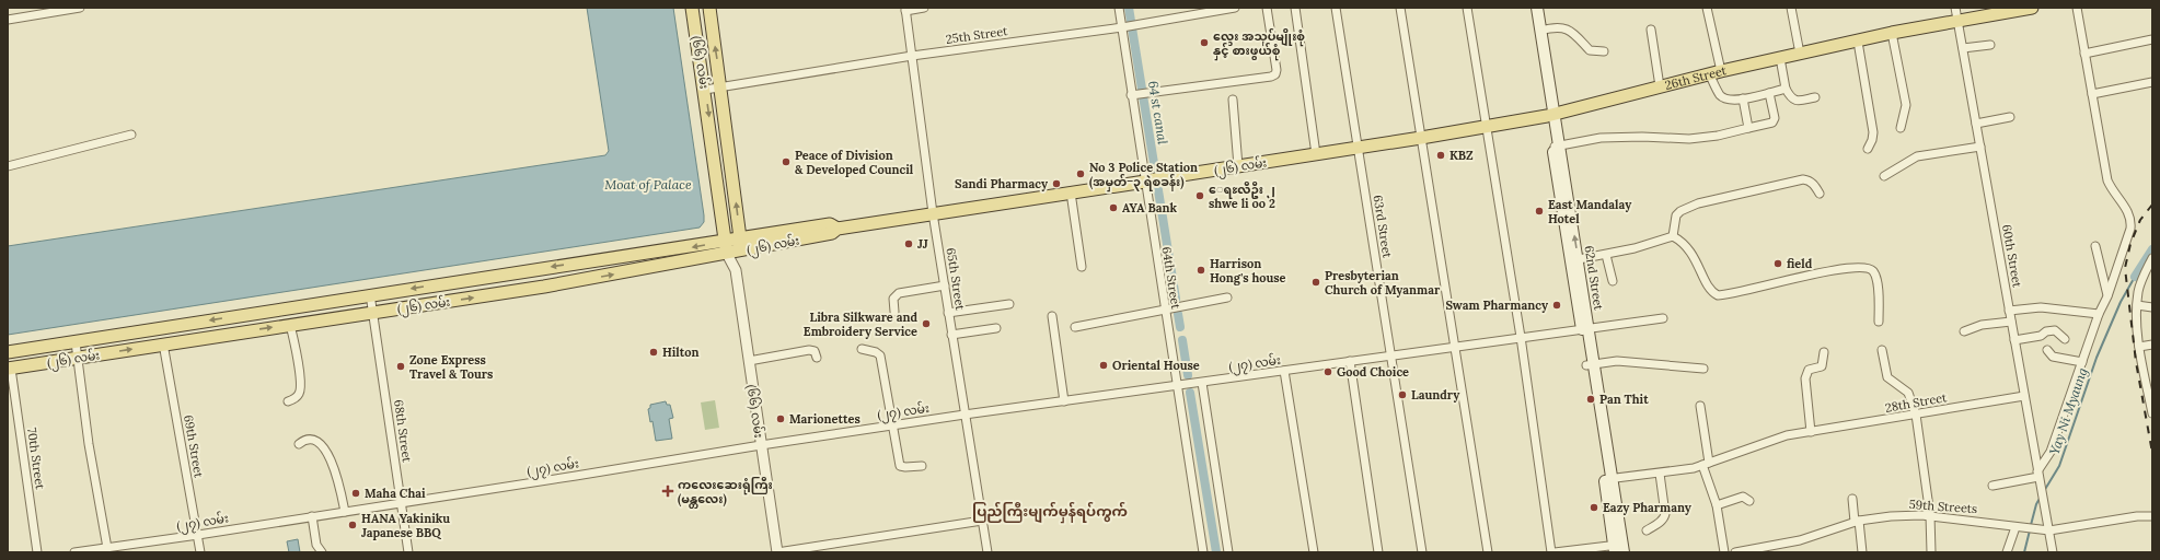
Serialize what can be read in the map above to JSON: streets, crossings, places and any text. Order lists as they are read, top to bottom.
{
  "streets": {
    "main road": [
      "(၆၆) လမ်း",
      "26th Street",
      "(၂၆) လမ်း",
      "62nd Street"
    ],
    "street": [
      "25th Street",
      "63rd Street",
      "60th Street",
      "64th Street",
      "65th Street",
      "(၂၇) လမ်း",
      "28th Street",
      "68th Street",
      "69th Street",
      "70th Street",
      "59th Streets"
    ]
  },
  "crossings": [
    ["25th Street", "(၆၆) လမ်း"],
    ["25th Street", "64th Street"],
    ["25th Street", "65th Street"],
    ["(၆၆) လမ်း", "(၂၆) လမ်း"],
    ["(၆၆) လမ်း", "(၂၇) လမ်း"],
    ["26th Street", "(၂၆) လမ်း"],
    ["26th Street", "63rd Street"],
    ["26th Street", "60th Street"],
    ["26th Street", "62nd Street"],
    ["(၂၆) လမ်း", "63rd Street"],
    ["(၂၆) လမ်း", "64th Street"],
    ["(၂၆) လမ်း", "65th Street"],
    ["(၂၆) လမ်း", "68th Street"],
    ["(၂၆) လမ်း", "69th Street"],
    ["(၂၆) လမ်း", "70th Street"],
    ["63rd Street", "(၂၇) လမ်း"],
    ["60th Street", "28th Street"],
    ["60th Street", "59th Streets"],
    ["64th Street", "(၂၇) လမ်း"],
    ["62nd Street", "(၂၇) လမ်း"],
    ["62nd Street", "28th Street"],
    ["65th Street", "(၂၇) လမ်း"],
    ["(၂၇) လမ်း", "68th Street"],
    ["(၂၇) လမ်း", "69th Street"]
  ],
  "districts": ["ပြည်ကြီးမျက်မှန်ရပ်ကွက်"],
  "water": ["64 st canal", "Moat of Palace", "Yay Ni Myaung"],
  "places": {
    "other": [
      "လွေး အသုပ်မျိုးစုံ နှင့် စားဖွယ်စုံ",
      "KBZ",
      "Peace of Division & Developed Council",
      "No 3 Police Station (အမှတ်−၃ ရဲစခန်း)",
      "Sandi Pharmacy",
      "ေရႊလီဦး ၂ shwe li oo 2",
      "AYA Bank",
      "East Mandalay Hotel",
      "JJ",
      "field",
      "Harrison Hong's house",
      "Presbyterian Church of Myanmar",
      "Swam Pharmancy",
      "Libra Silkware and Embroidery Service",
      "Hilton",
      "Oriental House",
      "Zone Express Travel & Tours",
      "Good Choice",
      "Laundry",
      "Pan Thit",
      "Marionettes",
      "Maha Chai",
      "Eazy Pharmany",
      "HANA Yakiniku Japanese BBQ"
    ],
    "health": ["ကလေးဆေးရုံကြီး (မန္တလေး)"]
  }
}
